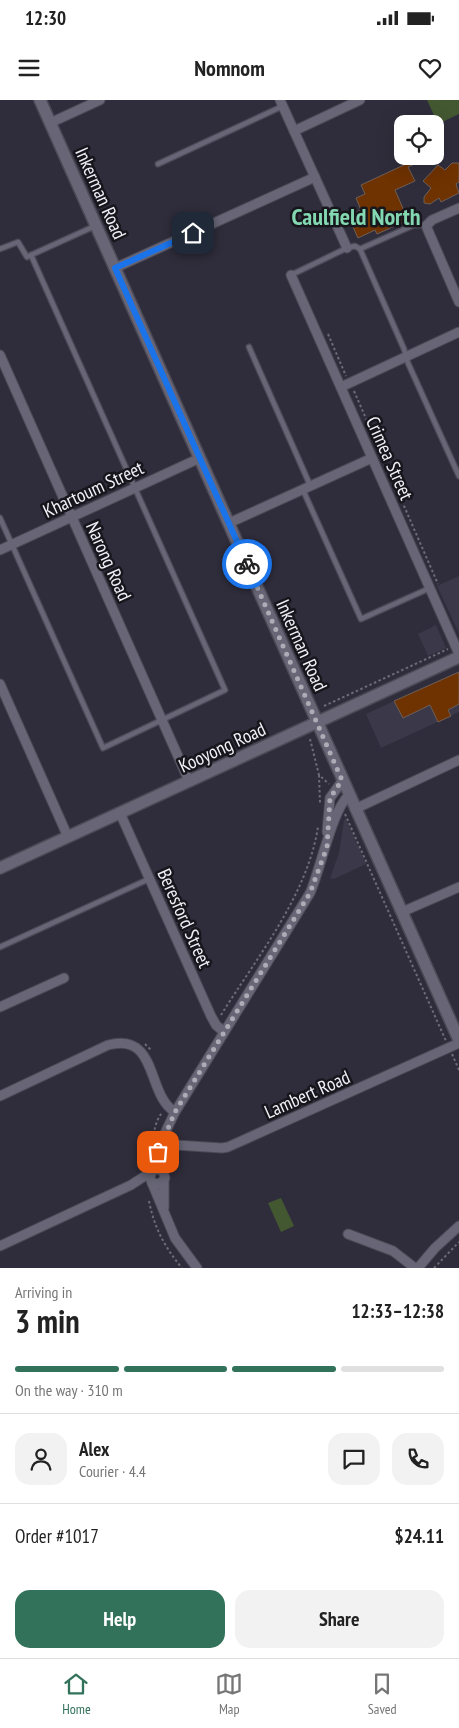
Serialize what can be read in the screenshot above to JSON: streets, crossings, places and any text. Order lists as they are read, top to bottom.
{
  "streets": {
    "street": [
      "Inkerman Road",
      "Crimea Street",
      "Khartoum Street",
      "Narong Road",
      "Kooyong Road",
      "Beresford Street",
      "Lambert Road"
    ]
  },
  "crossings": [
    ["Inkerman Road", "Khartoum Street"],
    ["Inkerman Road", "Kooyong Road"],
    ["Inkerman Road", "Lambert Road"],
    ["Crimea Street", "Kooyong Road"],
    ["Khartoum Street", "Narong Road"],
    ["Narong Road", "Kooyong Road"],
    ["Kooyong Road", "Beresford Street"]
  ],
  "districts": ["Caulfield North"],
  "page": {
    "status": "12:30",
    "header": "Nomnom",
    "heading": ["3 min", "Arriving in", "12:33–12:38"],
    "panel": [
      "Alex",
      "Courier · 4.4",
      "Order #1017",
      "$24.11"
    ],
    "bar": "On the way · 310 m",
    "buttons": ["Help", "Share"],
    "tabs": ["Home", "Map", "Saved"]
  }
}
